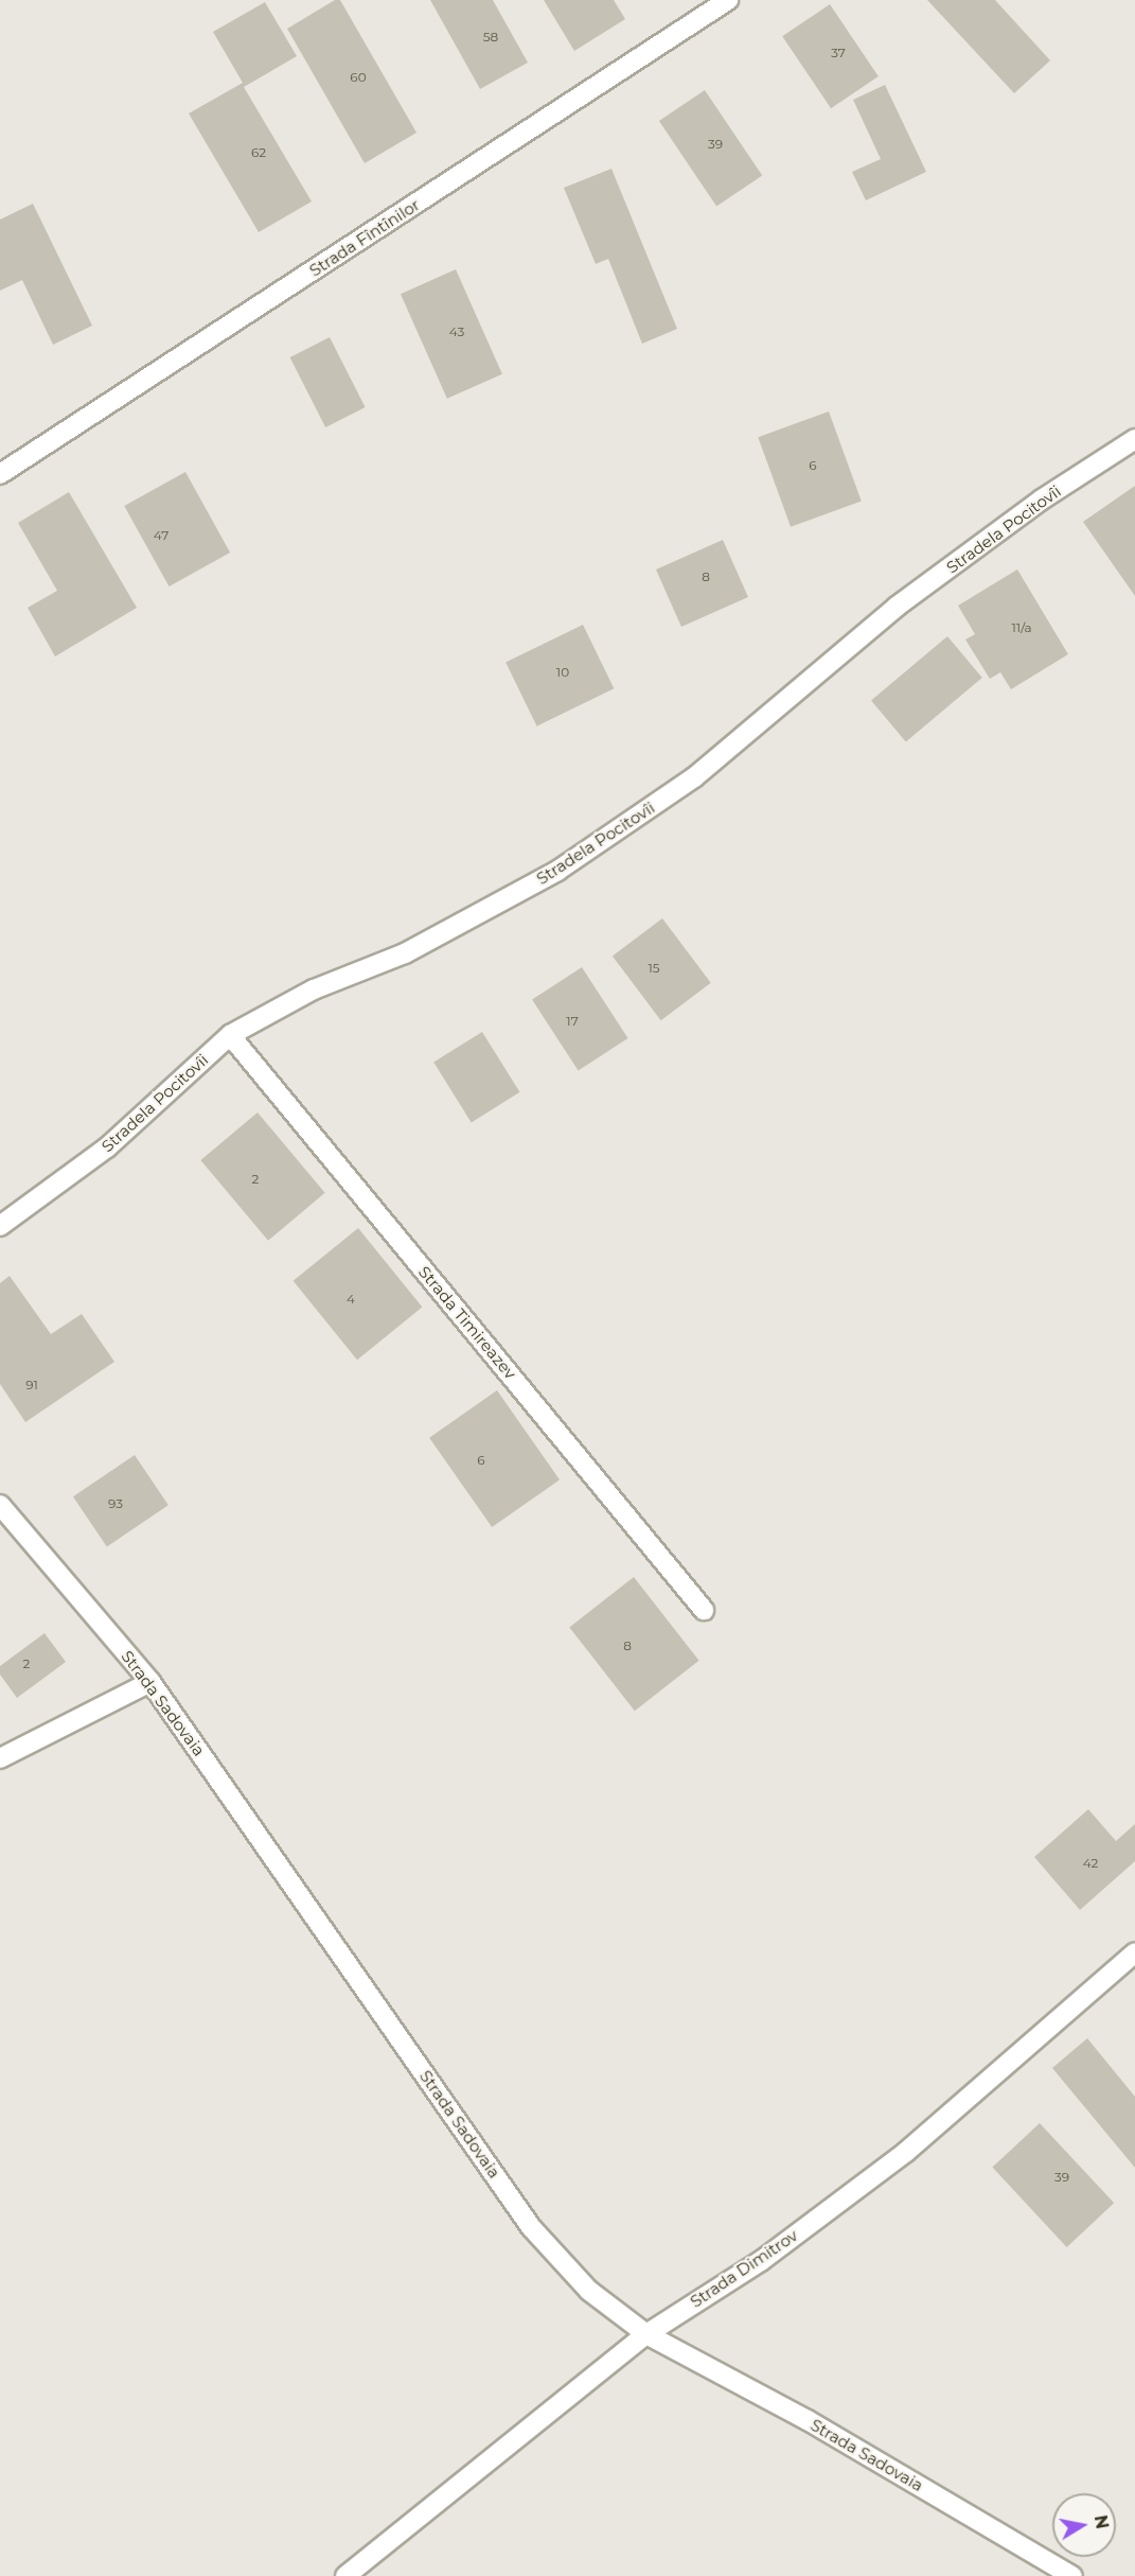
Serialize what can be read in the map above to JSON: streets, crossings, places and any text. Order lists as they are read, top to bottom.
{
  "streets": {
    "street": [
      "Strada Fîntînilor",
      "Stradela Pocitovîi",
      "Strada Timireazev",
      "Strada Sadovaia",
      "Strada Dimitrov"
    ]
  },
  "crossings": [
    ["Stradela Pocitovîi", "Strada Timireazev"],
    ["Strada Sadovaia", "Strada Dimitrov"]
  ],
  "house_numbers": [
    "58",
    "37",
    "60",
    "39",
    "62",
    "43",
    "6",
    "47",
    "8",
    "11/a",
    "10",
    "15",
    "17",
    "2",
    "4",
    "91",
    "6",
    "93",
    "8",
    "2",
    "42",
    "39"
  ],
  "north": "right"
}
